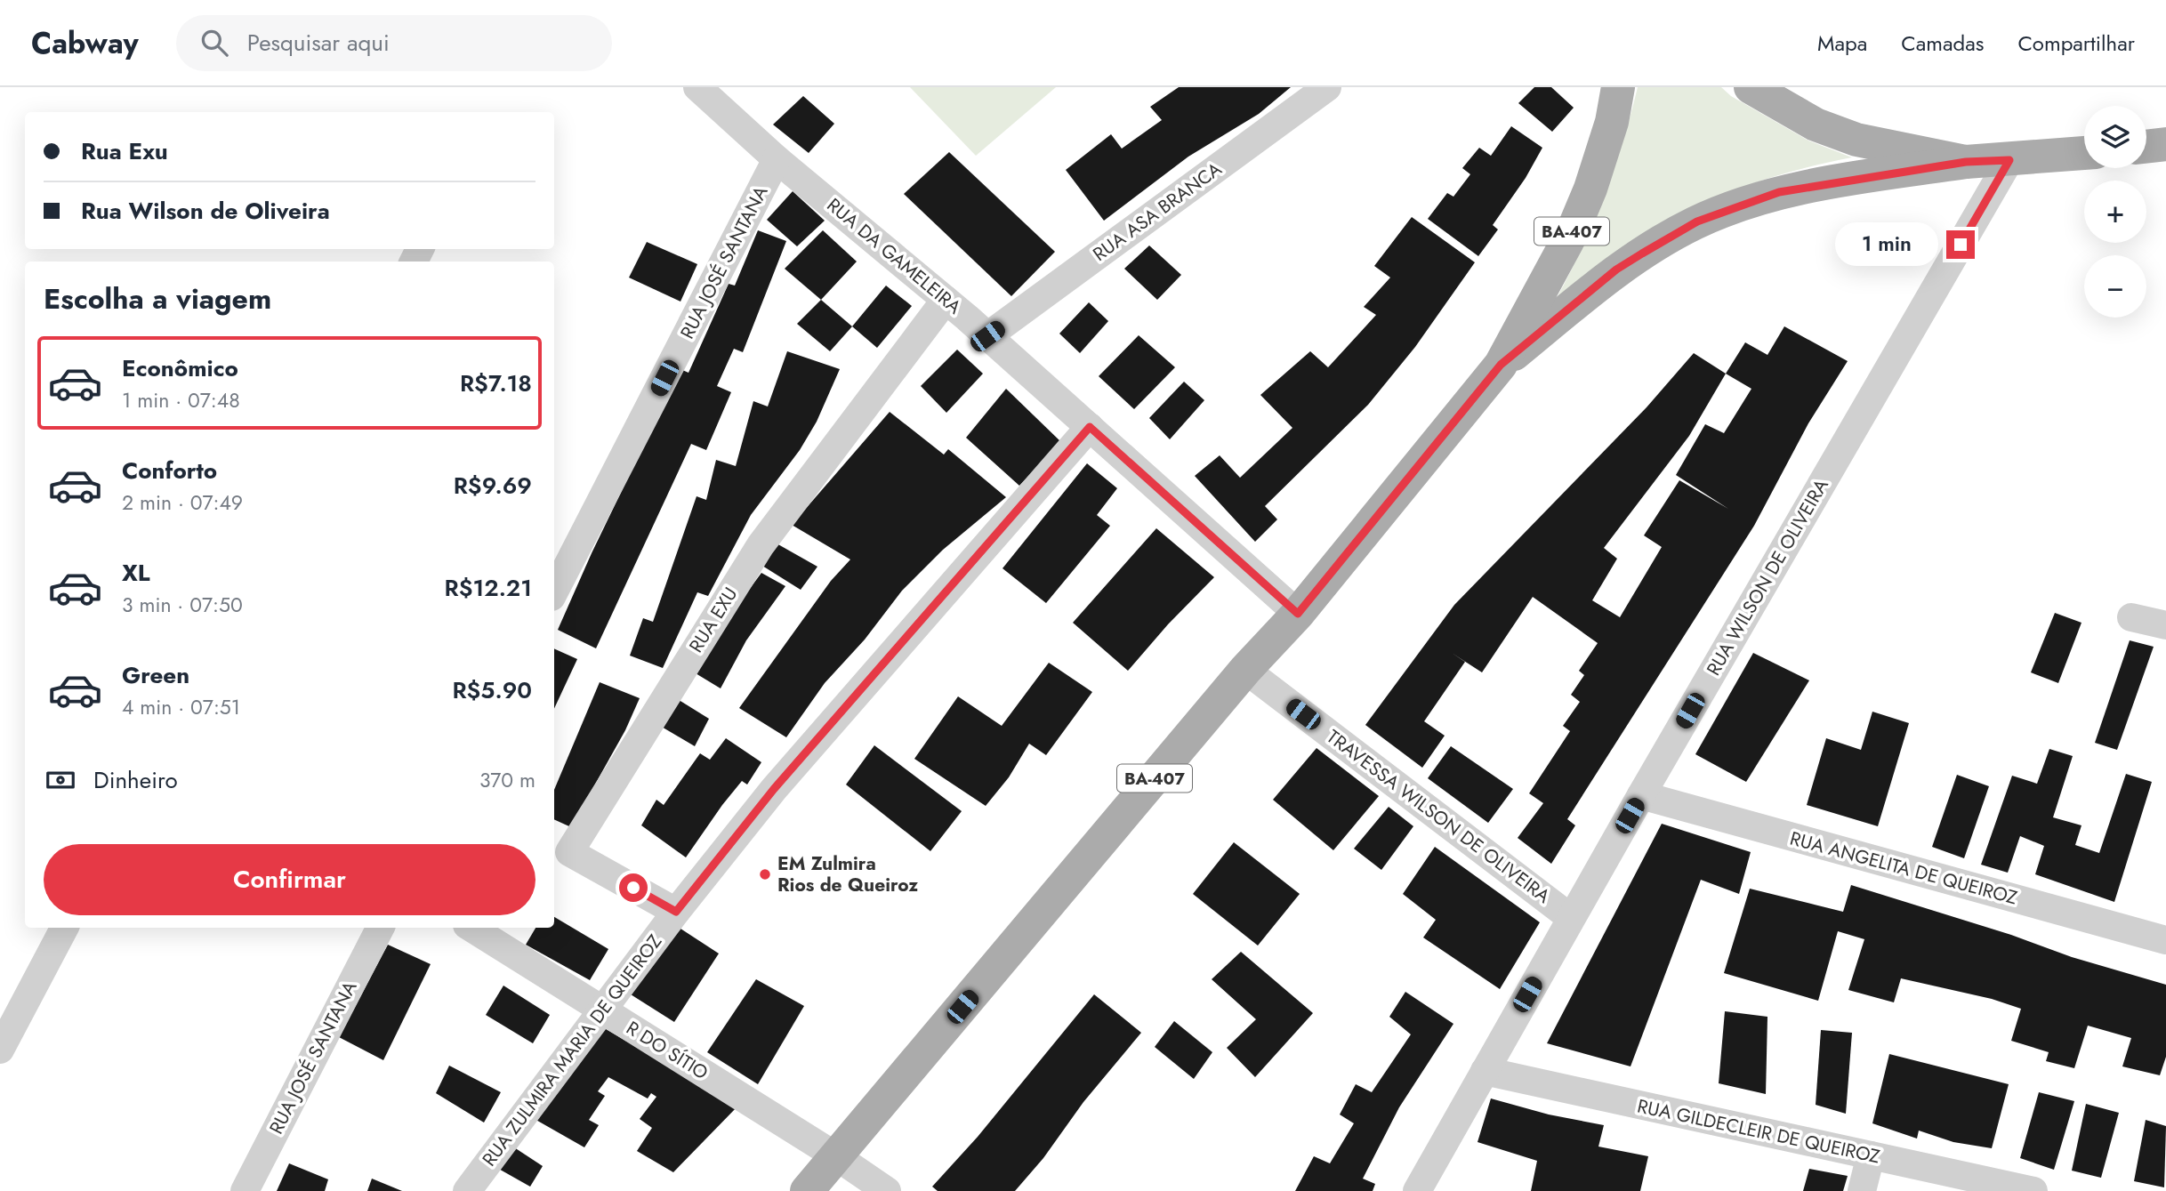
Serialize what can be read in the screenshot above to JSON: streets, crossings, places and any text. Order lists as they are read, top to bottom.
{
  "streets": {
    "main road": ["BA-407"],
    "street": [
      "RUA ASA BRANCA",
      "RUA DA GAMELEIRA",
      "RUA JOSÉ SANTANA",
      "RUA WILSON DE OLIVEIRA",
      "RUA EXU",
      "TRAVESSA WILSON DE OLIVEIRA",
      "RUA ANGELITA DE QUEIROZ",
      "RUA ZULMIRA MARIA DE QUEIROZ",
      "R DO SÍTIO",
      "RUA GILDECLEIR DE QUEIROZ"
    ]
  },
  "crossings": [
    ["RUA ASA BRANCA", "RUA DA GAMELEIRA"],
    ["BA-407", "TRAVESSA WILSON DE OLIVEIRA"],
    ["BA-407", "R DO SÍTIO"],
    ["RUA DA GAMELEIRA", "RUA JOSÉ SANTANA"],
    ["RUA DA GAMELEIRA", "RUA EXU"],
    ["RUA DA GAMELEIRA", "RUA ZULMIRA MARIA DE QUEIROZ"],
    ["RUA WILSON DE OLIVEIRA", "TRAVESSA WILSON DE OLIVEIRA"],
    ["RUA WILSON DE OLIVEIRA", "RUA ANGELITA DE QUEIROZ"],
    ["RUA WILSON DE OLIVEIRA", "RUA GILDECLEIR DE QUEIROZ"],
    ["RUA EXU", "RUA ZULMIRA MARIA DE QUEIROZ"],
    ["RUA ZULMIRA MARIA DE QUEIROZ", "R DO SÍTIO"]
  ],
  "places": ["EM Zulmira Rios de Queiroz"],
  "page": {
    "header": "Cabway",
    "search": "Pesquisar aqui",
    "nav": ["Mapa", "Camadas", "Compartilhar"],
    "map_buttons": ["+", "−"],
    "banner": ["Rua Exu", "Rua Wilson de Oliveira"],
    "bubble": "1 min",
    "heading": "Escolha a viagem",
    "list": [
      {
        "name": "Econômico",
        "note": "1 min · 07:48",
        "value": "R$7.18"
      },
      {
        "name": "Conforto",
        "note": "2 min · 07:49",
        "value": "R$9.69"
      },
      {
        "name": "XL",
        "note": "3 min · 07:50",
        "value": "R$12.21"
      },
      {
        "name": "Green",
        "note": "4 min · 07:51",
        "value": "R$5.90"
      }
    ],
    "pay": ["Dinheiro", "370 m"],
    "buttons": "Confirmar"
  }
}
